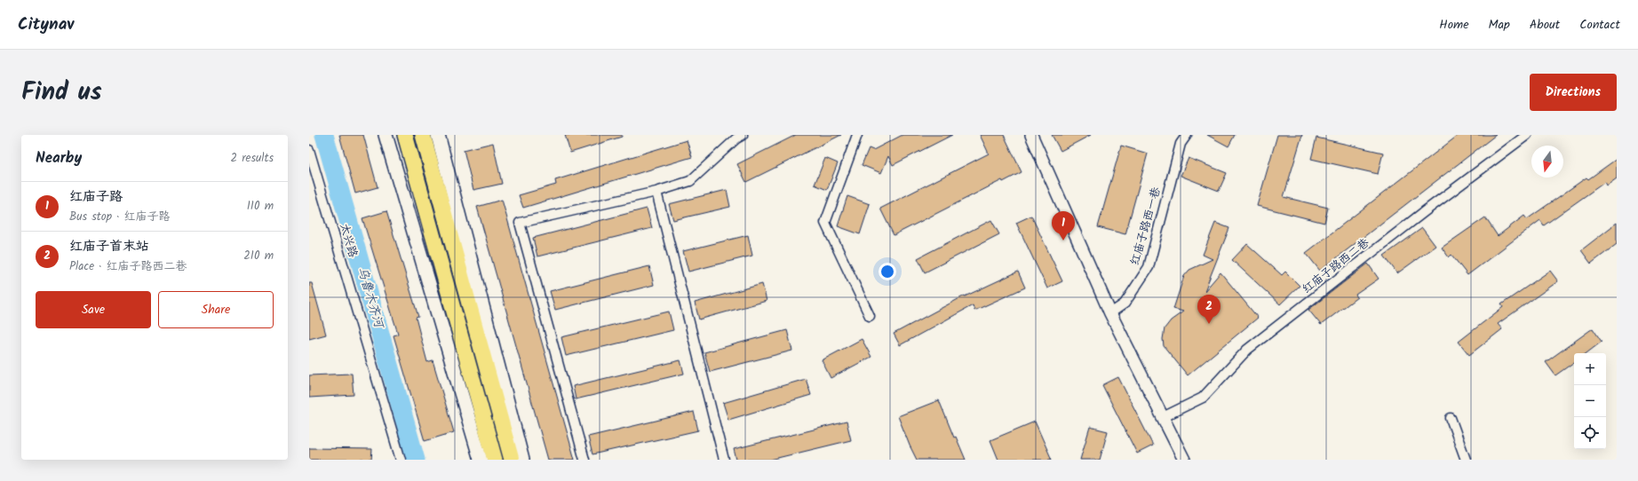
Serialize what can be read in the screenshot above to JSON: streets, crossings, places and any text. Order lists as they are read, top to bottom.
{
  "streets": {
    "street": ["红庙子路西一巷", "太兴路", "红庙子路西二巷"]
  },
  "water": ["乌鲁木齐河"],
  "north": "bottom",
  "page": {
    "header": "Citynav",
    "nav": [
      "Home",
      "Map",
      "About",
      "Contact"
    ],
    "title": "Find us",
    "buttons": [
      "Directions",
      ["Save", "Share"]
    ],
    "heading": ["Nearby", "2 results"],
    "list": [
      {
        "mark": "1",
        "name": "红庙子路",
        "note": "Bus stop · 红庙子路",
        "value": "110 m"
      },
      {
        "mark": "2",
        "name": "红庙子首末站",
        "note": "Place · 红庙子路西二巷",
        "value": "210 m"
      }
    ],
    "pins": ["1", "2"],
    "map_buttons": ["+", "−"]
  }
}
